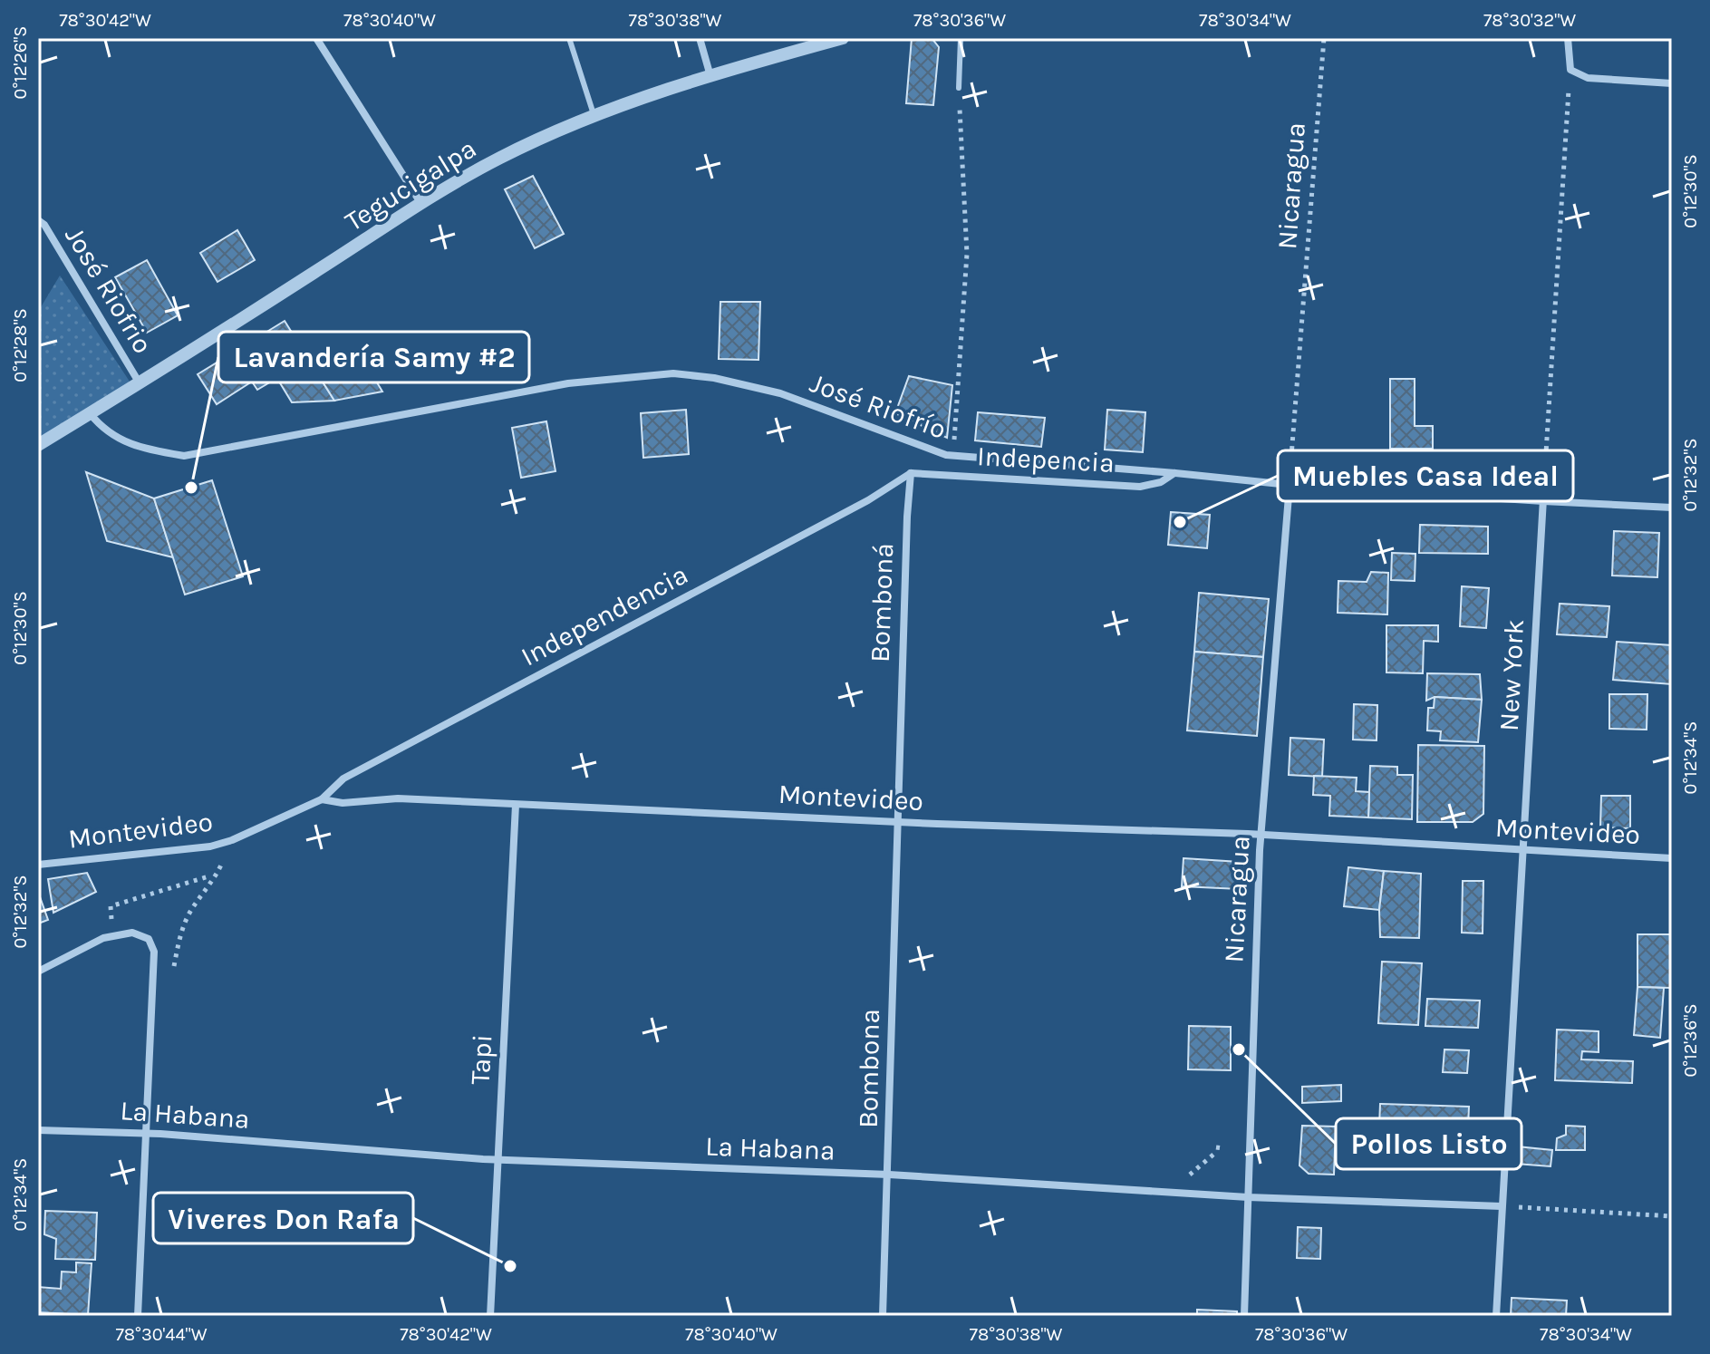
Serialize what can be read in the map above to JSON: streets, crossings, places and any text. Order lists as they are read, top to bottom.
{
  "streets": {
    "street": [
      "Tegucigalpa",
      "Nicaragua",
      "José Riofrio",
      "José Riofrío",
      "Indepencia",
      "Bomboná",
      "Independencia",
      "New York",
      "Montevideo",
      "Tapi",
      "Bombona",
      "La Habana"
    ]
  },
  "crossings": [
    ["Tegucigalpa", "José Riofrio"],
    ["Tegucigalpa", "José Riofrío"],
    ["Nicaragua", "José Riofrío"],
    ["Nicaragua", "Montevideo"],
    ["Nicaragua", "La Habana"],
    ["José Riofrío", "Indepencia"],
    ["José Riofrío", "New York"],
    ["Indepencia", "Bomboná"],
    ["Indepencia", "Independencia"],
    ["Bomboná", "Independencia"],
    ["Bomboná", "Montevideo"],
    ["Bomboná", "Bombona"],
    ["Independencia", "Montevideo"],
    ["New York", "Montevideo"],
    ["New York", "La Habana"],
    ["Montevideo", "Tapi"],
    ["Montevideo", "Bombona"],
    ["Tapi", "La Habana"],
    ["Bombona", "La Habana"]
  ],
  "places": [
    "Lavandería Samy #2",
    "Muebles Casa Ideal",
    "Pollos Listo",
    "Viveres Don Rafa"
  ],
  "coordinates": [
    "78°30'42\"W",
    "78°30'40\"W",
    "78°30'38\"W",
    "78°30'36\"W",
    "78°30'34\"W",
    "78°30'32\"W",
    "0°12'26\"S",
    "0°12'30\"S",
    "0°12'28\"S",
    "0°12'32\"S",
    "0°12'34\"S",
    "0°12'36\"S",
    "78°30'44\"W"
  ]
}
